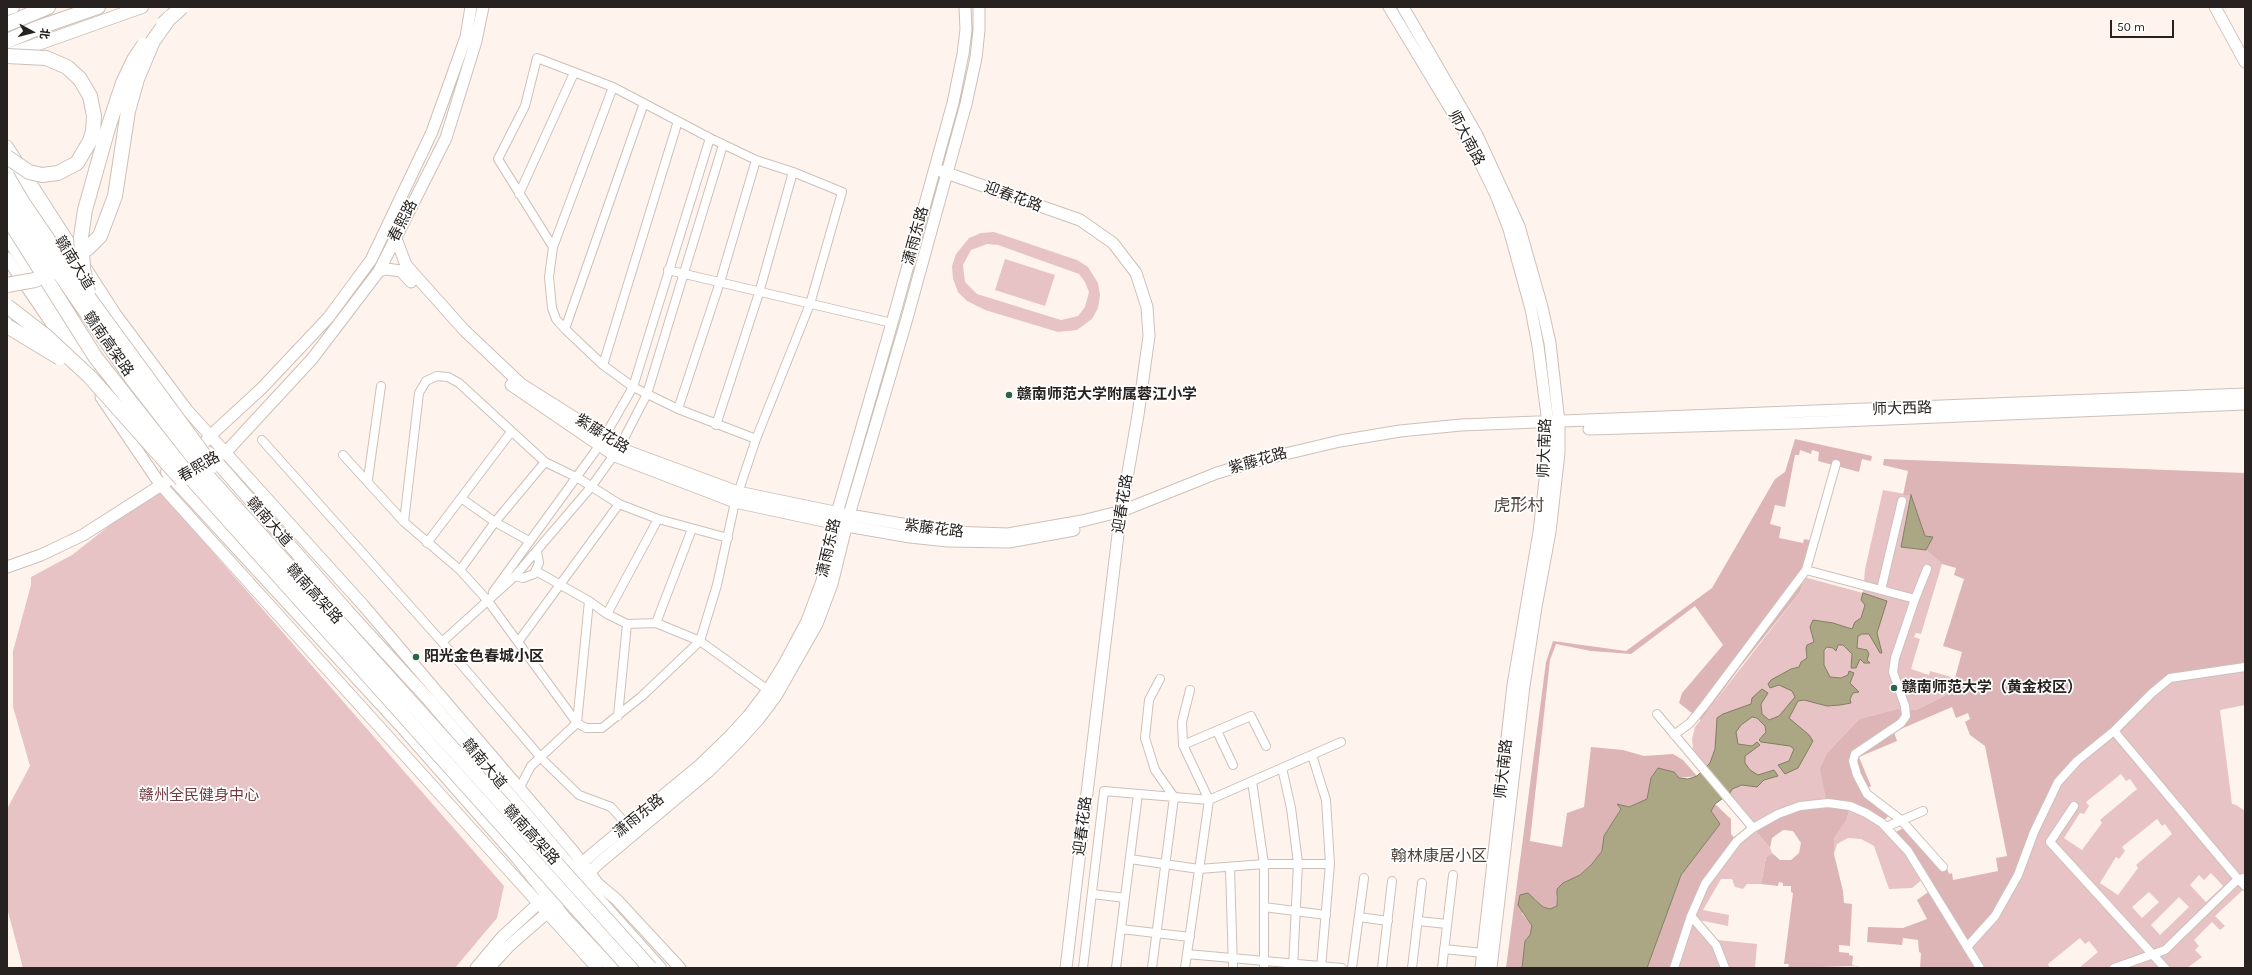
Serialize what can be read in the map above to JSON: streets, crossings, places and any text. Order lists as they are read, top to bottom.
{
  "streets": {
    "highway": ["赣南高架路"],
    "main road": ["赣南大道"],
    "street": [
      "师大南路",
      "迎春花路",
      "春熙路",
      "潇雨东路",
      "师大西路",
      "紫藤花路"
    ]
  },
  "crossings": [
    ["师大南路", "师大西路"],
    ["师大南路", "紫藤花路"],
    ["迎春花路", "潇雨东路"],
    ["迎春花路", "紫藤花路"],
    ["春熙路", "赣南大道"],
    ["春熙路", "紫藤花路"],
    ["潇雨东路", "赣南大道"],
    ["潇雨东路", "紫藤花路"],
    ["师大西路", "紫藤花路"]
  ],
  "districts": ["虎形村", "翰林康居小区"],
  "parks": ["赣州全民健身中心"],
  "places": ["赣南师范大学附属蓉江小学", "阳光金色春城小区", "赣南师范大学（黄金校区）"],
  "scale_bar": "50 m",
  "north": "right"
}
